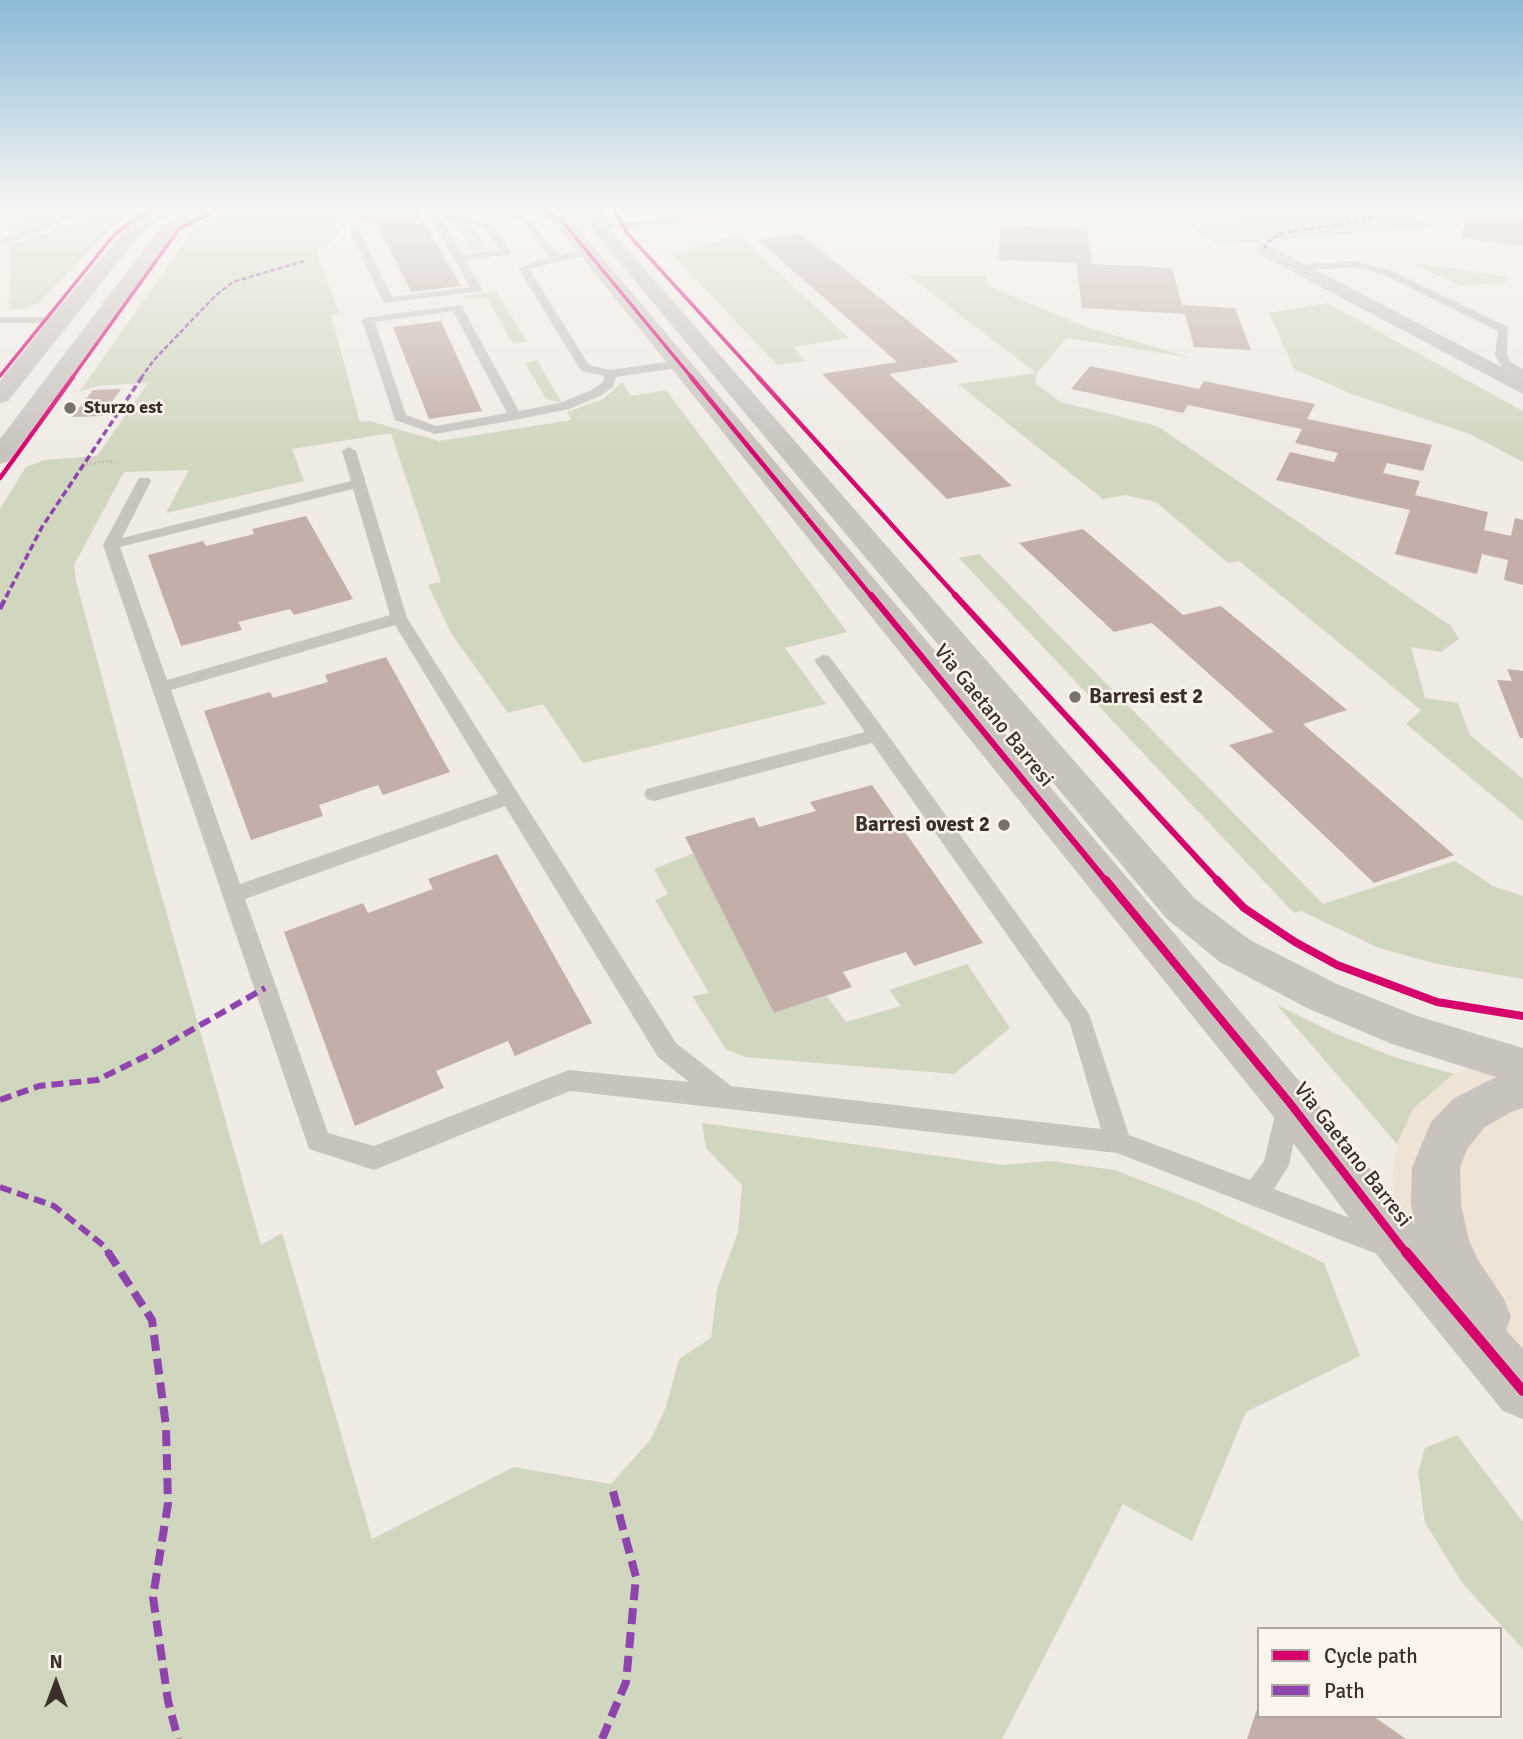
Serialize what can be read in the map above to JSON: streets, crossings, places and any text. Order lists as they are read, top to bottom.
{
  "streets": {
    "street": ["Via Gaetano Barresi"]
  },
  "places": ["Sturzo est", "Barresi est 2", "Barresi ovest 2"],
  "legend": ["Cycle path", "Path"],
  "north": "top"
}
